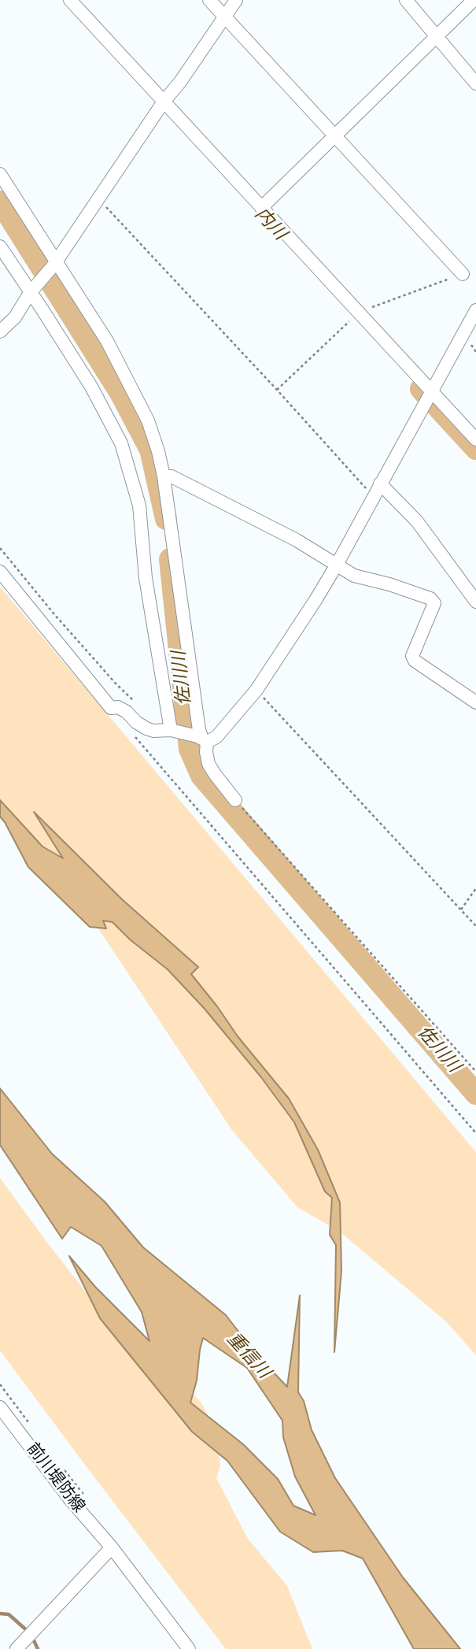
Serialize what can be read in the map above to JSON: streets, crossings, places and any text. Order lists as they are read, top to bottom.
{
  "streets": {
    "street": ["前川堤防線"]
  },
  "water": ["内川", "佐川川", "重信川"]
}
